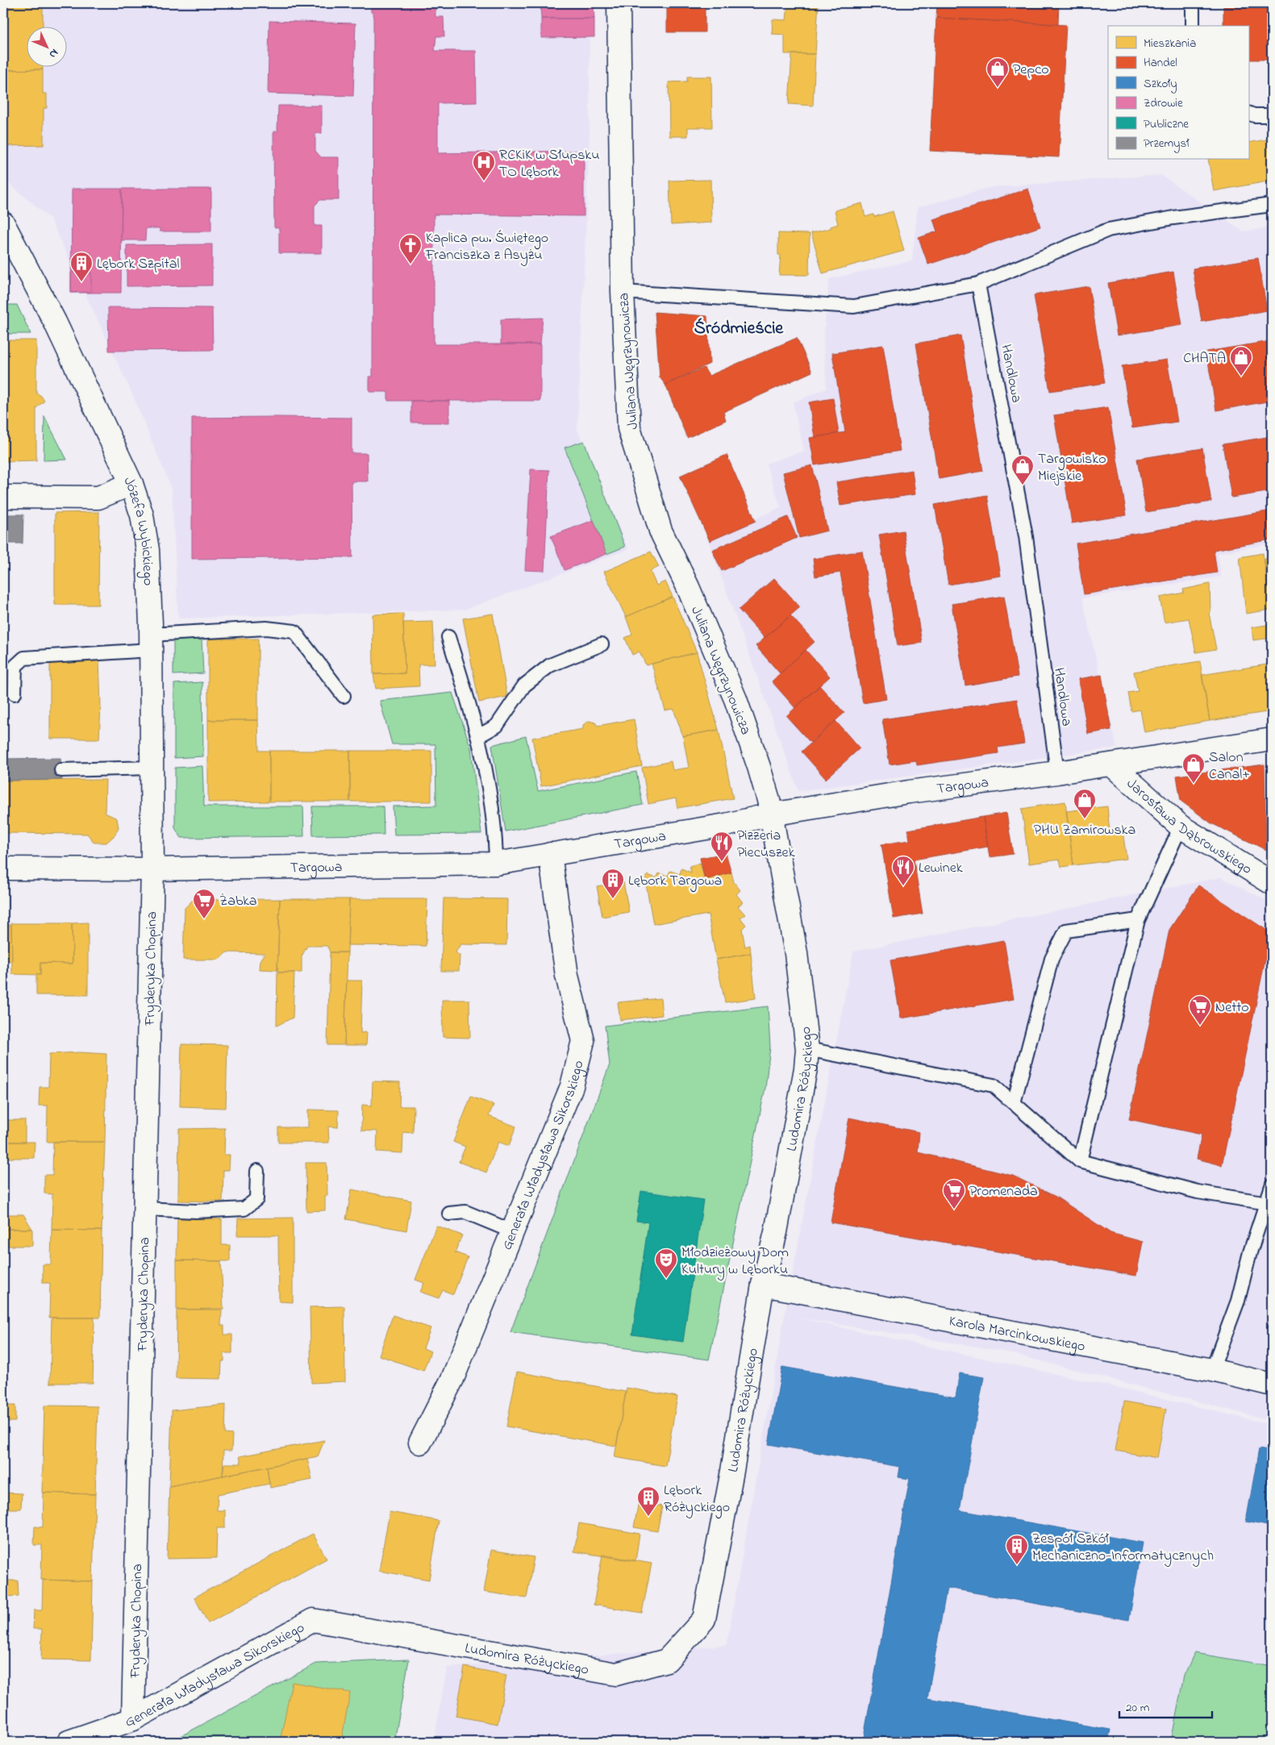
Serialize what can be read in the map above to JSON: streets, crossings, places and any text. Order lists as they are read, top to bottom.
{
  "streets": {
    "street": [
      "Juliana Węgrzynowicza",
      "Józefa Wybickiego",
      "Targowa",
      "Jarosława Dąbrowskiego",
      "Fryderyka Chopina",
      "Ludomira Różyckiego",
      "Generała Władysława Sikorskiego",
      "Karola Marcinkowskiego"
    ],
    "lane": ["Handlowa"]
  },
  "crossings": [
    ["Juliana Węgrzynowicza", "Targowa"],
    ["Juliana Węgrzynowicza", "Ludomira Różyckiego"],
    ["Handlowa", "Targowa"],
    ["Józefa Wybickiego", "Targowa"],
    ["Józefa Wybickiego", "Fryderyka Chopina"],
    ["Targowa", "Jarosława Dąbrowskiego"],
    ["Targowa", "Fryderyka Chopina"],
    ["Targowa", "Ludomira Różyckiego"],
    ["Targowa", "Generała Władysława Sikorskiego"],
    ["Fryderyka Chopina", "Generała Władysława Sikorskiego"],
    ["Ludomira Różyckiego", "Generała Władysława Sikorskiego"],
    ["Ludomira Różyckiego", "Karola Marcinkowskiego"]
  ],
  "districts": ["Śródmieście"],
  "places": {
    "shop": [
      "Pepco",
      "CHATA",
      "Targowisko Miejskie",
      "Salon Canal+",
      "PHU Zamirowska"
    ],
    "hospital": ["RCKiK w Słupsku TO Lębork"],
    "church": ["Kaplica pw. Świętego Franciszka z Asyżu"],
    "building": [
      "Lębork Szpital",
      "Lębork Targowa",
      "Lębork Różyckiego",
      "Zespół Szkół Mechaniczno-Informatycznych"
    ],
    "restaurant": ["Pizzeria Piecuszek", "Lewinek"],
    "supermarket": ["Żabka", "Netto", "Promenada"],
    "theatre": ["Młodzieżowy Dom Kultury w Lęborku"]
  },
  "legend": [
    "Mieszkania",
    "Handel",
    "Szkoły",
    "Zdrowie",
    "Publiczne",
    "Przemysł"
  ],
  "scale_bar": "20 m",
  "north": "bottom right"
}
